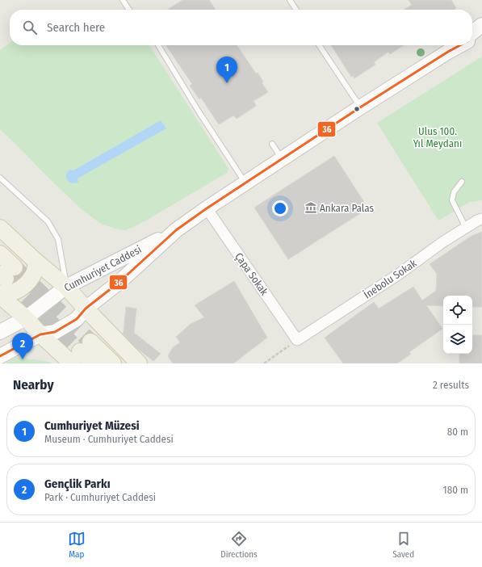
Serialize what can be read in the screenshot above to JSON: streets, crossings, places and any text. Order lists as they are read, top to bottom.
{
  "streets": {
    "main road": ["Cumhuriyet Caddesi"],
    "street": ["Çapa Sokak", "İnebolu Sokak"]
  },
  "crossings": [
    ["Cumhuriyet Caddesi", "Çapa Sokak"],
    ["Çapa Sokak", "İnebolu Sokak"]
  ],
  "parks": ["Ulus 100. Yıl Meydanı"],
  "places": {
    "museum": ["Ankara Palas"]
  },
  "lines": ["transit line 36"],
  "page": {
    "search": "Search here",
    "pins": ["1", "2"],
    "heading": ["Nearby", "2 results"],
    "list": [
      {
        "mark": "1",
        "name": "Cumhuriyet Müzesi",
        "note": "Museum · Cumhuriyet Caddesi",
        "value": "80 m"
      },
      {
        "mark": "2",
        "name": "Gençlik Parkı",
        "note": "Park · Cumhuriyet Caddesi",
        "value": "180 m"
      }
    ],
    "nav": ["Map", "Directions", "Saved"]
  }
}
